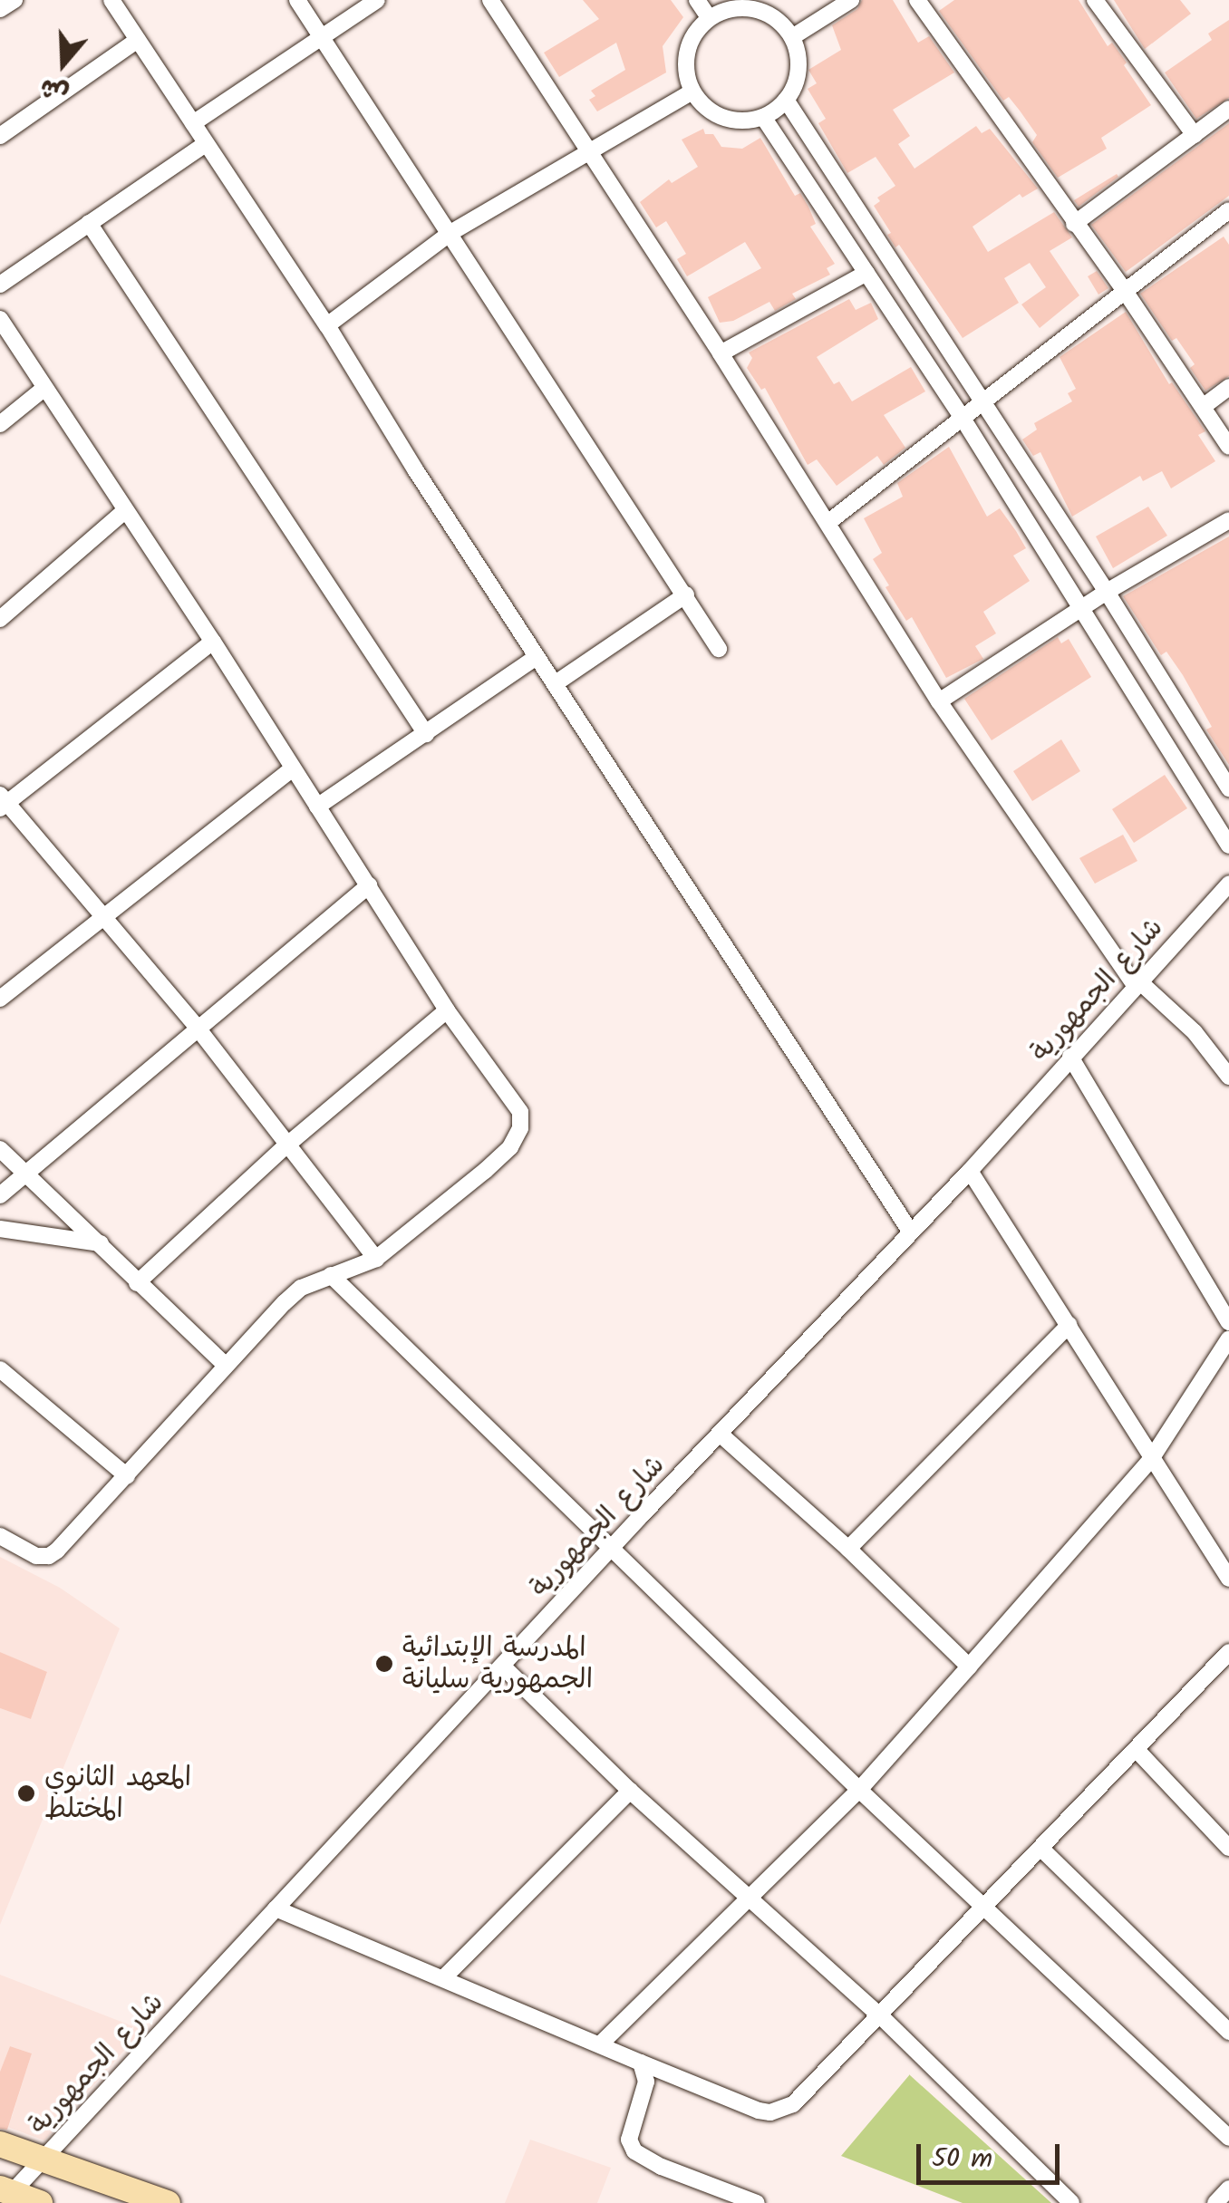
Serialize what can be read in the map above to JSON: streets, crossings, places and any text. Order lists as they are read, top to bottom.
{
  "streets": {
    "street": ["شارع الجمهورية"]
  },
  "places": ["المدرسة الإبتدائية الجمهورية سليانة", "المعهد الثانوي المختلط"],
  "scale_bar": "50 m",
  "north": "bottom"
}
